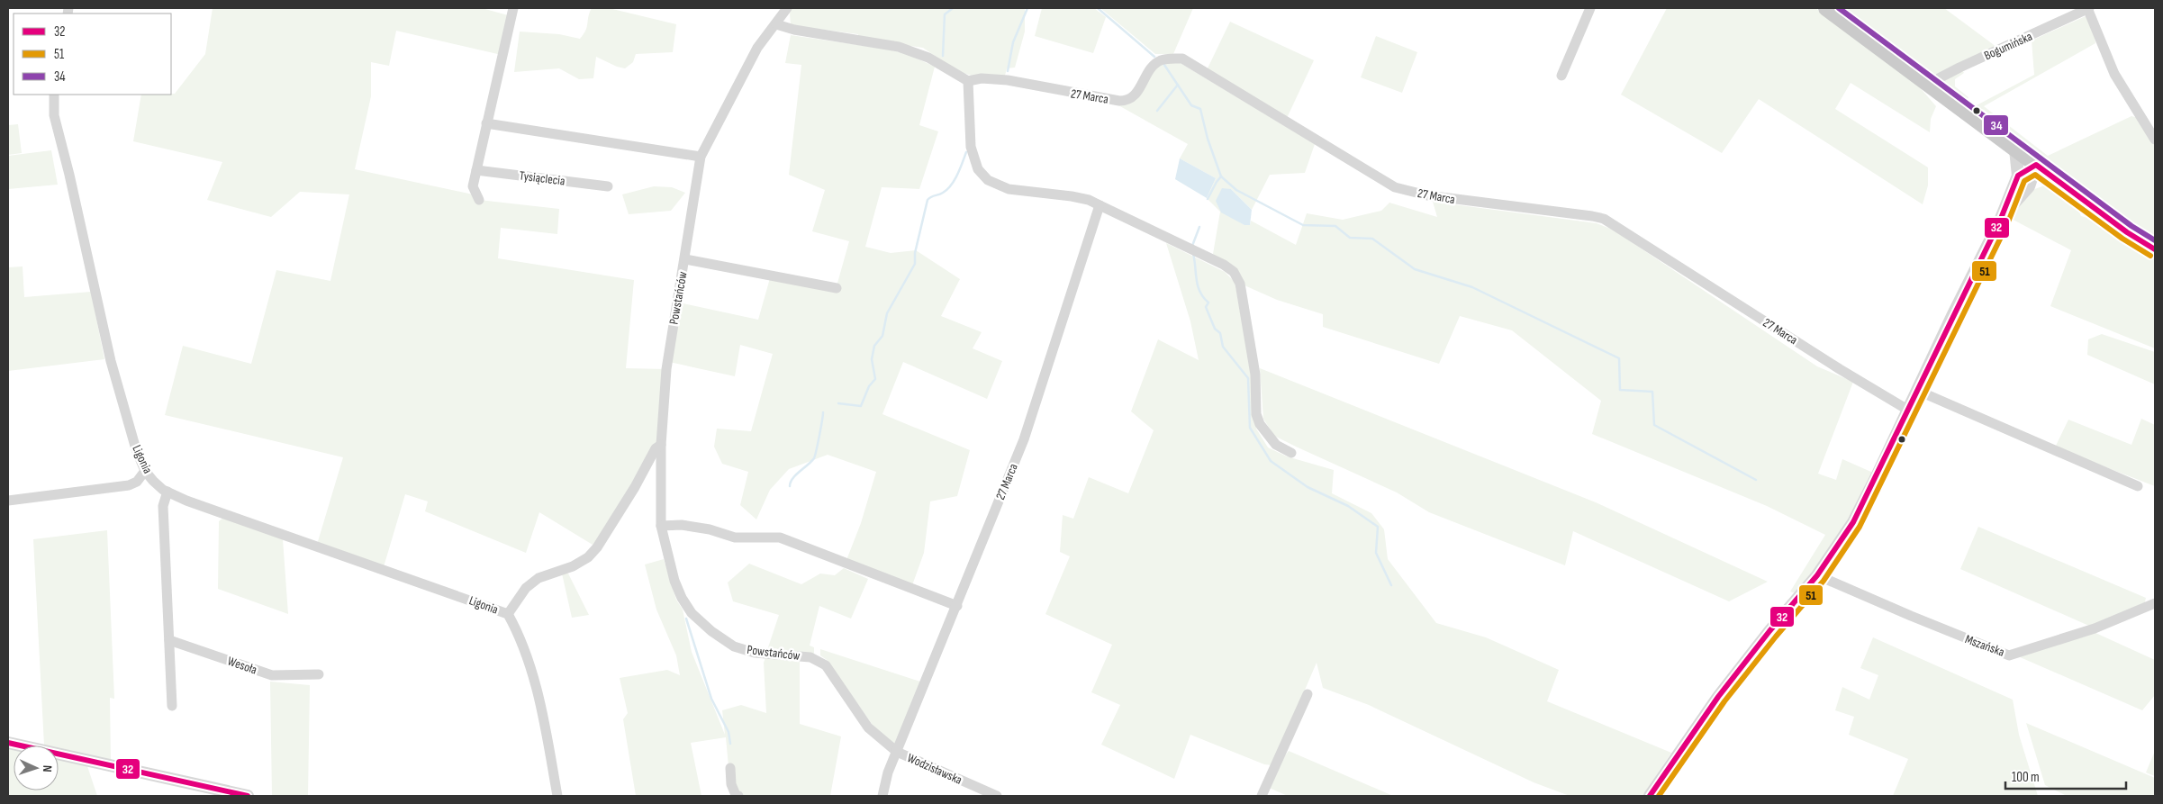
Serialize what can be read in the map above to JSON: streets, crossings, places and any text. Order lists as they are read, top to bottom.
{
  "streets": {
    "street": [
      "Bogumińska",
      "27 Marca",
      "Tysiąclecia",
      "Powstańców",
      "Ligonia",
      "Mszańska",
      "Wesoła",
      "Wodzisławska"
    ]
  },
  "crossings": [
    ["27 Marca", "Powstańców"],
    ["27 Marca", "Wodzisławska"],
    ["Powstańców", "Ligonia"],
    ["Powstańców", "Wodzisławska"]
  ],
  "lines": ["transit line 34", "transit line 32", "transit line 51"],
  "legend": ["32", "51", "34"],
  "scale_bar": "100 m",
  "north": "right"
}
